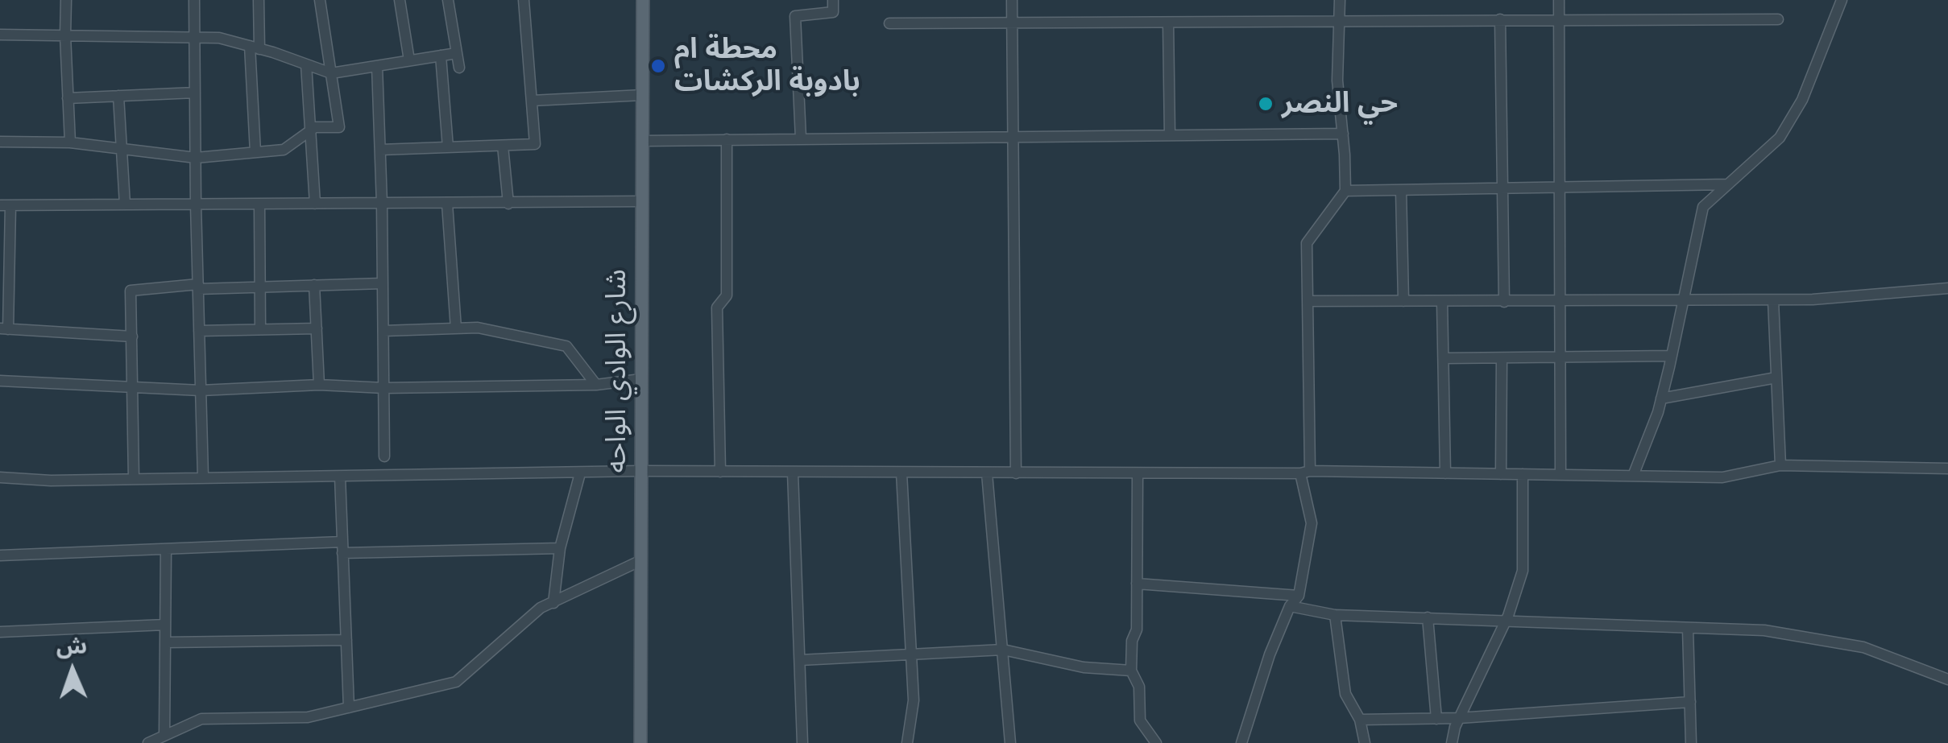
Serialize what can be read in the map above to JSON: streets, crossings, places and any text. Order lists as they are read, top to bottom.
{
  "streets": {
    "main road": ["شارع الوادي الواحه"]
  },
  "places": ["محطة ام بادوبة الركشات", "حي النصر"],
  "north": "top"
}
